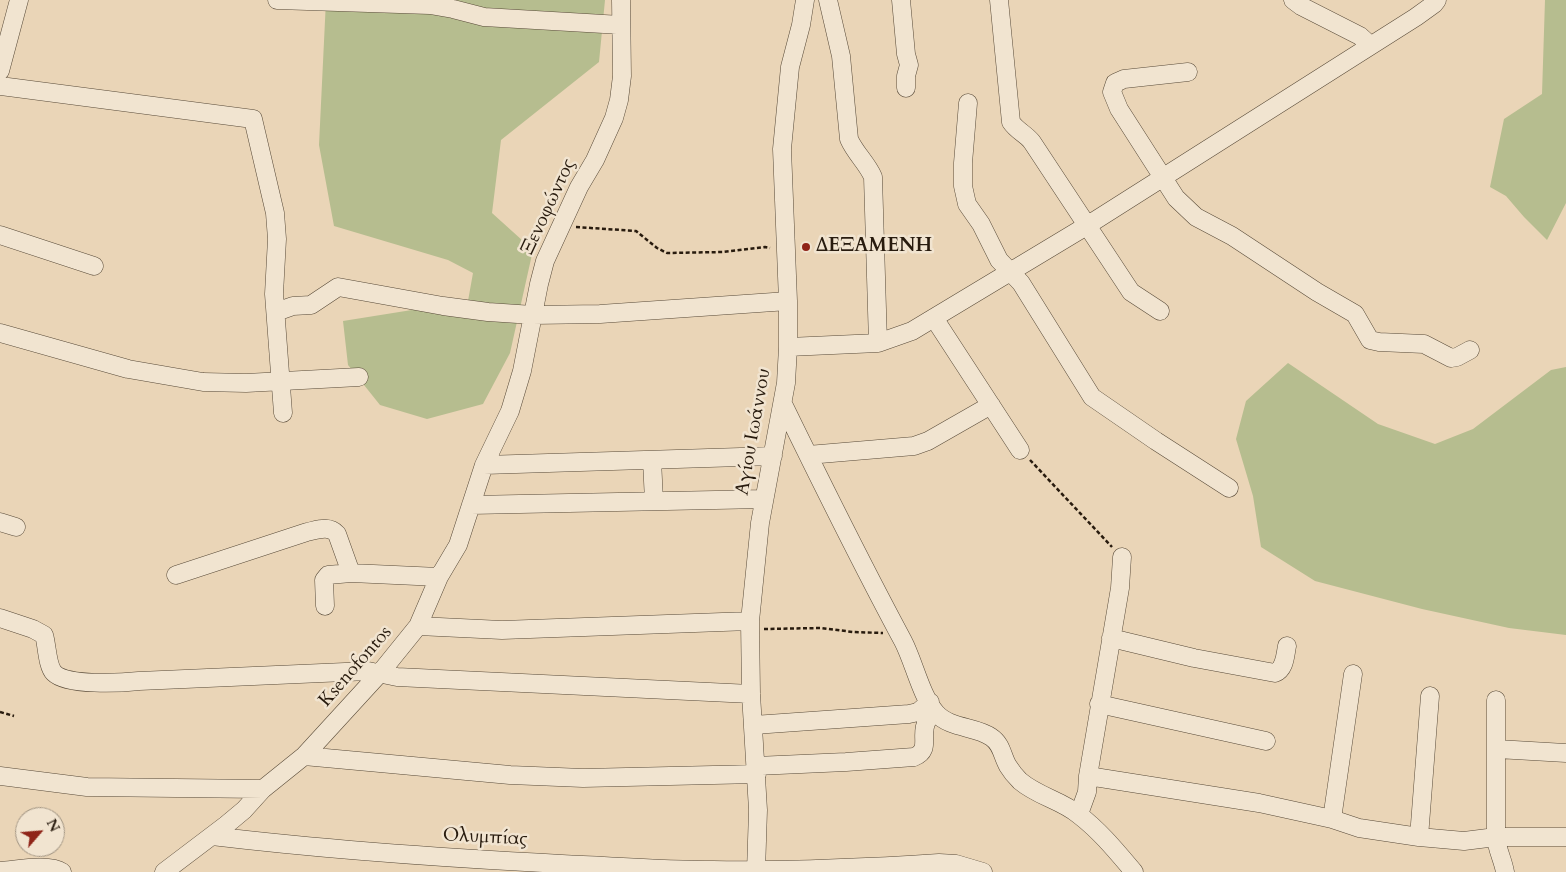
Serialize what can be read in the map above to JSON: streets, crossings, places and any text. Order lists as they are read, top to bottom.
{
  "streets": {
    "street": [
      "Ξενοφώντος",
      "Αγίου Ιωάννου",
      "Ksenofontos",
      "Ολυμπίας"
    ]
  },
  "crossings": [
    ["Ξενοφώντος", "Ksenofontos"],
    ["Αγίου Ιωάννου", "Ολυμπίας"],
    ["Ksenofontos", "Ολυμπίας"]
  ],
  "places": ["ΔΕΞΑΜΕΝΗ"],
  "north": "top right"
}
